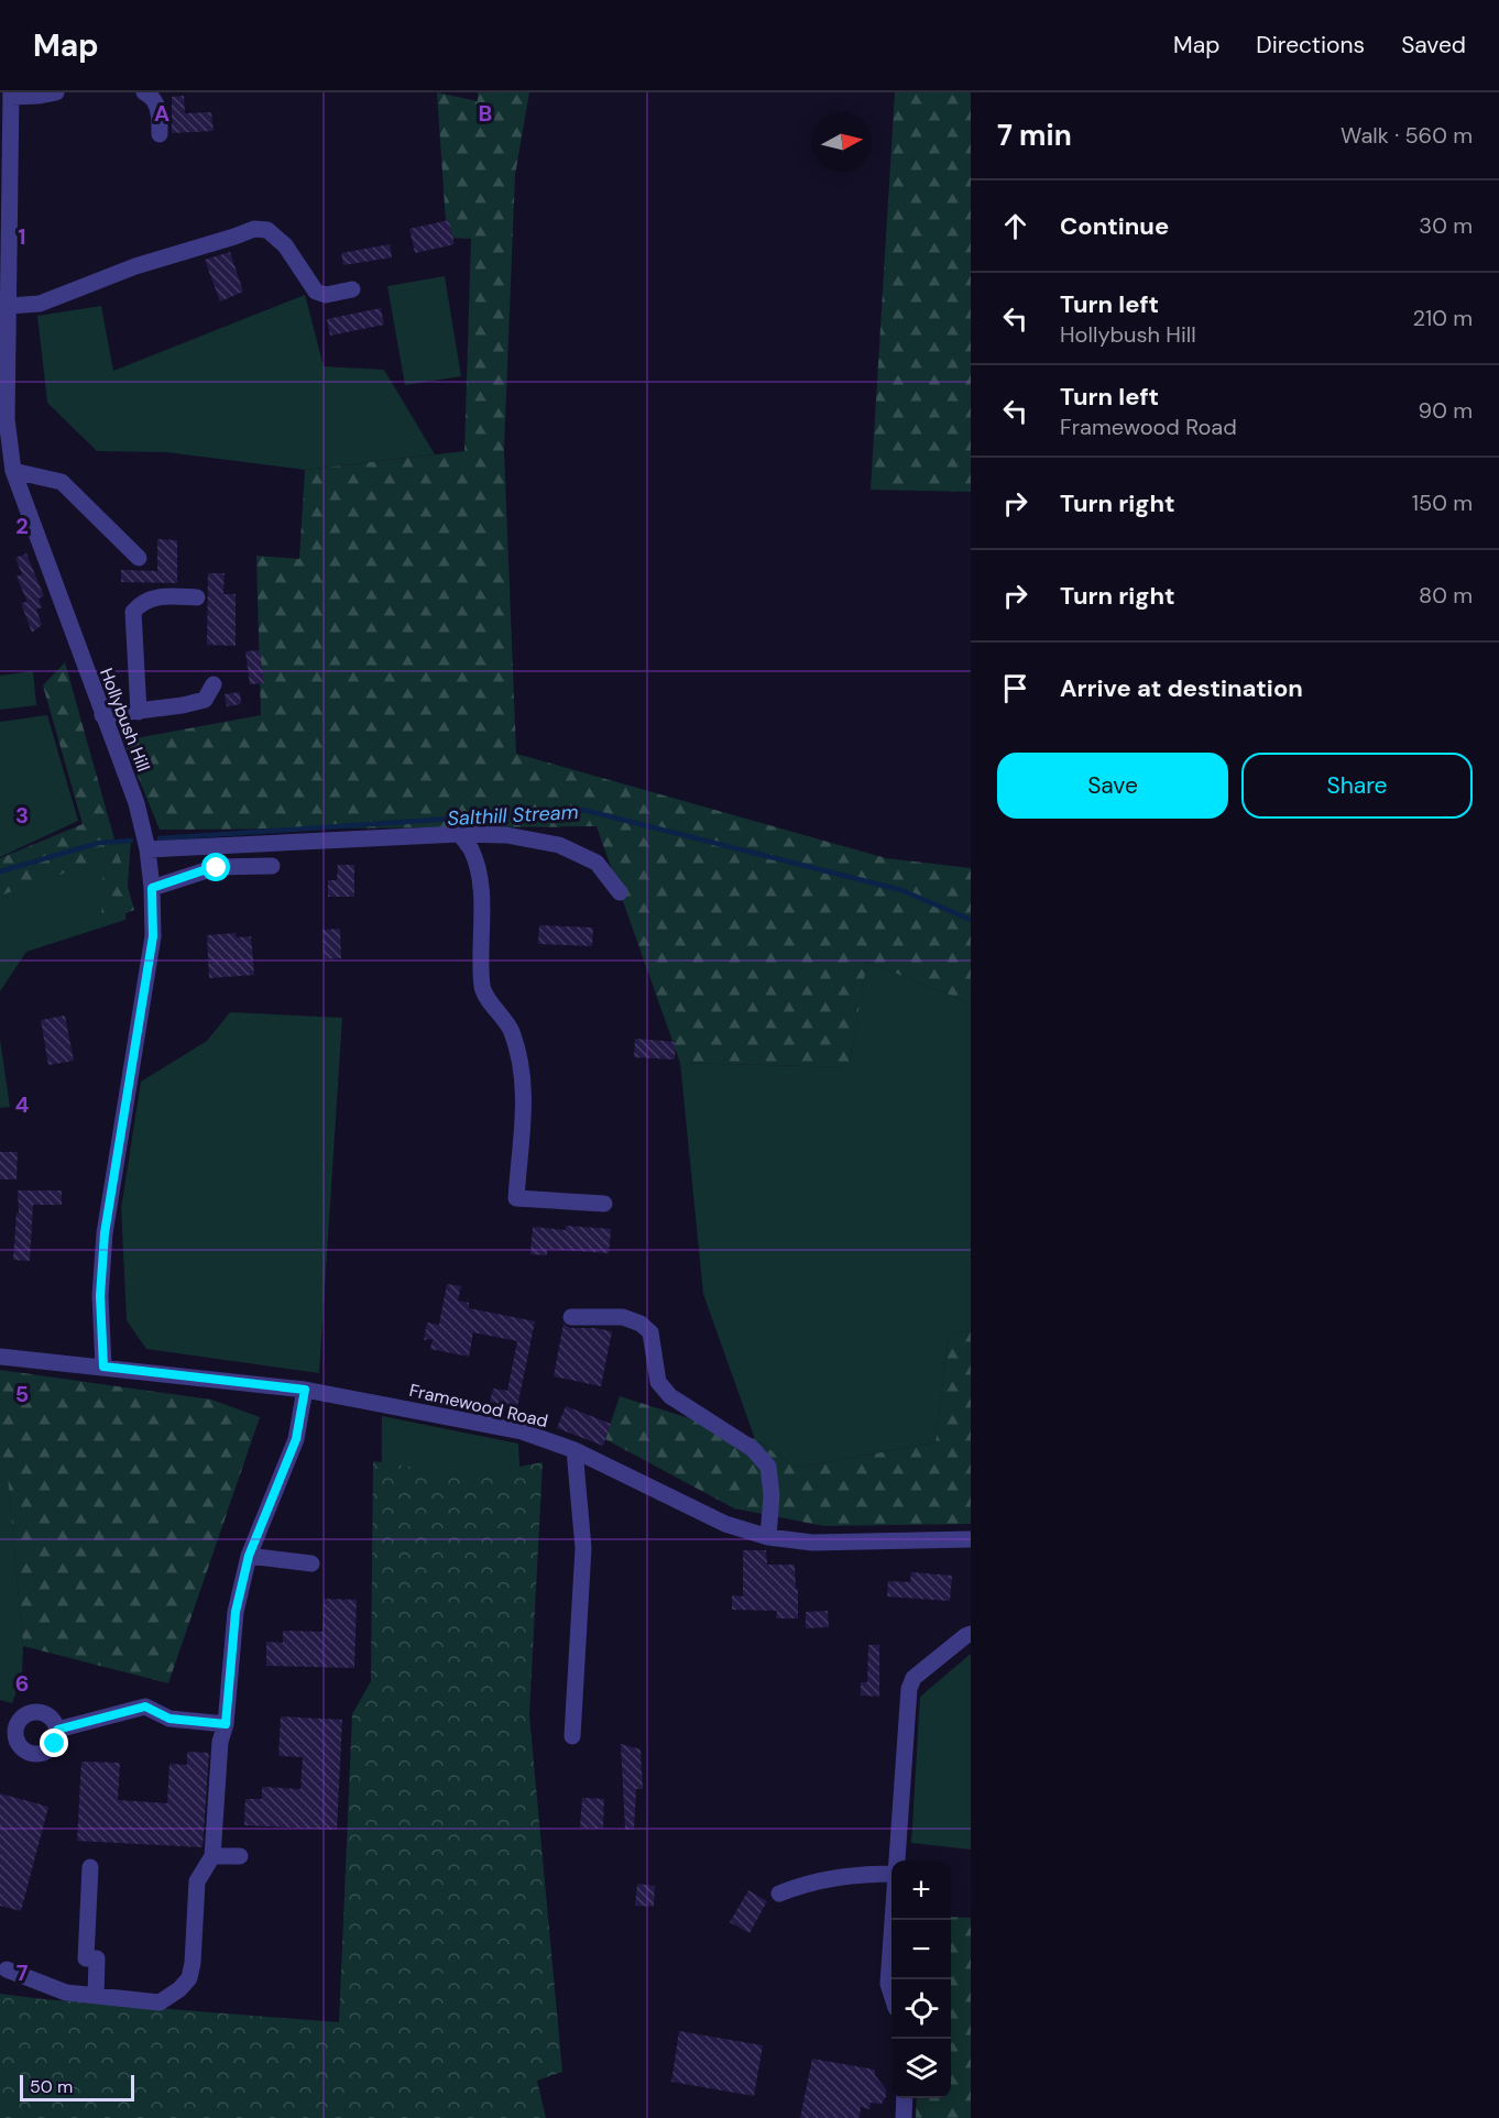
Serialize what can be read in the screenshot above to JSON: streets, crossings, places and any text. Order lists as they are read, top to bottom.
{
  "streets": {
    "street": ["Hollybush Hill", "Framewood Road"]
  },
  "crossings": [
    ["Hollybush Hill", "Framewood Road"]
  ],
  "water": ["Salthill Stream"],
  "scale_bar": "50 m",
  "north": "right",
  "page": {
    "header": "Map",
    "nav": ["Map", "Directions", "Saved"],
    "heading": ["7 min", "Walk · 560 m"],
    "list": [
      ["Continue", "30 m"],
      ["Turn left", "Hollybush Hill", "210 m"],
      ["Turn left", "Framewood Road", "90 m"],
      ["Turn right", "150 m"],
      ["Turn right", "80 m"],
      "Arrive at destination"
    ],
    "buttons": ["Save", "Share"],
    "map_buttons": ["+", "−"],
    "scale": "50 m"
  },
  "grid": {
    "columns": ["A", "B"],
    "rows": [
      "1",
      "2",
      "3",
      "4",
      "5",
      "6",
      "7"
    ]
  }
}
